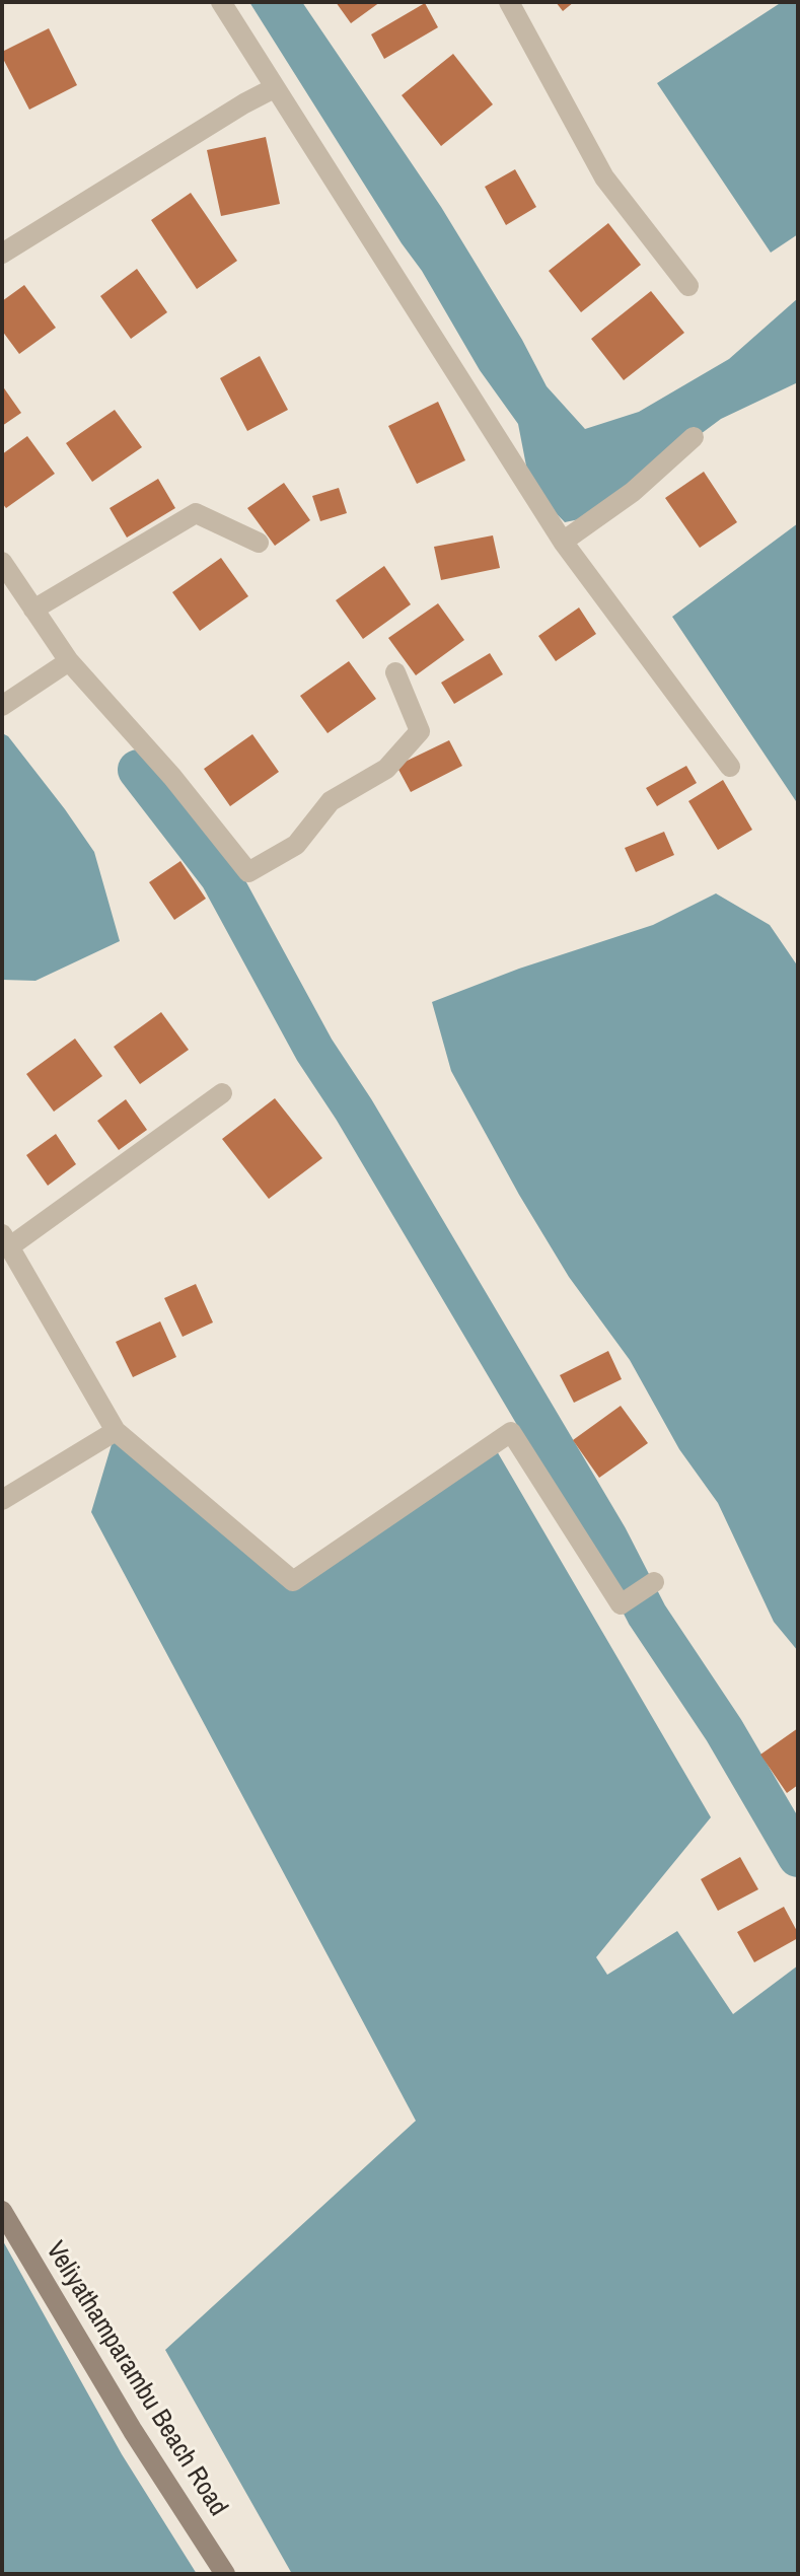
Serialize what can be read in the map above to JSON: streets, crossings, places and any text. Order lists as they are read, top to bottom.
{
  "streets": {
    "main road": ["Veliyathamparambu Beach Road"]
  }
}
